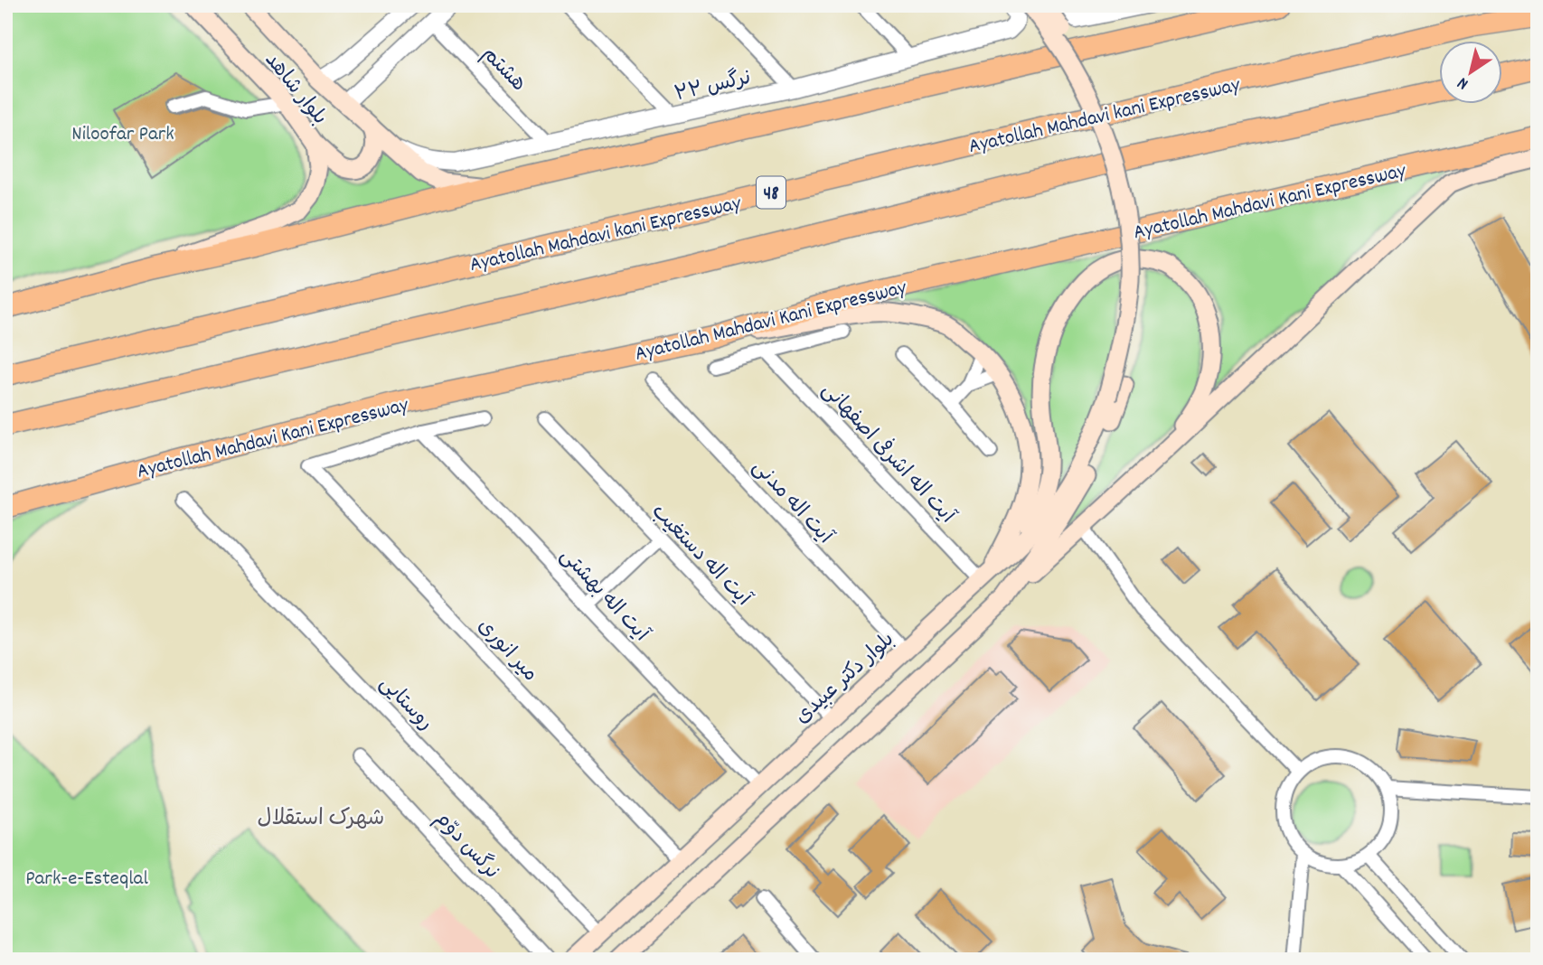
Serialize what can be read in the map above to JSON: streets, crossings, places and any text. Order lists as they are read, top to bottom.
{
  "streets": {
    "main road": [
      "بلوار شاهد",
      "Ayatollah Mahdavi kani Expressway",
      "48",
      "Ayatollah Mahdavi Kani Expressway",
      "بلوار دکتر عبیدی"
    ],
    "street": [
      "هشتم",
      "نرگس ۲۲",
      "آیت اله اشرفی اصفهانی",
      "آیت اله مدنی",
      "آیت اله دستغیب",
      "آیت اله بهشتی",
      "میر انوری",
      "روستایی",
      "نرگس دوّم"
    ]
  },
  "crossings": [
    ["هشتم", "نرگس ۲۲"],
    ["نرگس ۲۲", "بلوار شاهد"],
    ["آیت اله اشرفی اصفهانی", "بلوار دکتر عبیدی"],
    ["آیت اله مدنی", "بلوار دکتر عبیدی"],
    ["آیت اله دستغیب", "بلوار دکتر عبیدی"],
    ["آیت اله بهشتی", "میر انوری"],
    ["آیت اله بهشتی", "بلوار دکتر عبیدی"],
    ["میر انوری", "بلوار دکتر عبیدی"],
    ["بلوار دکتر عبیدی", "روستایی"]
  ],
  "districts": ["شهرک استقلال"],
  "parks": ["Niloofar Park", "Park-e-Esteqlal"],
  "north": "bottom left"
}
